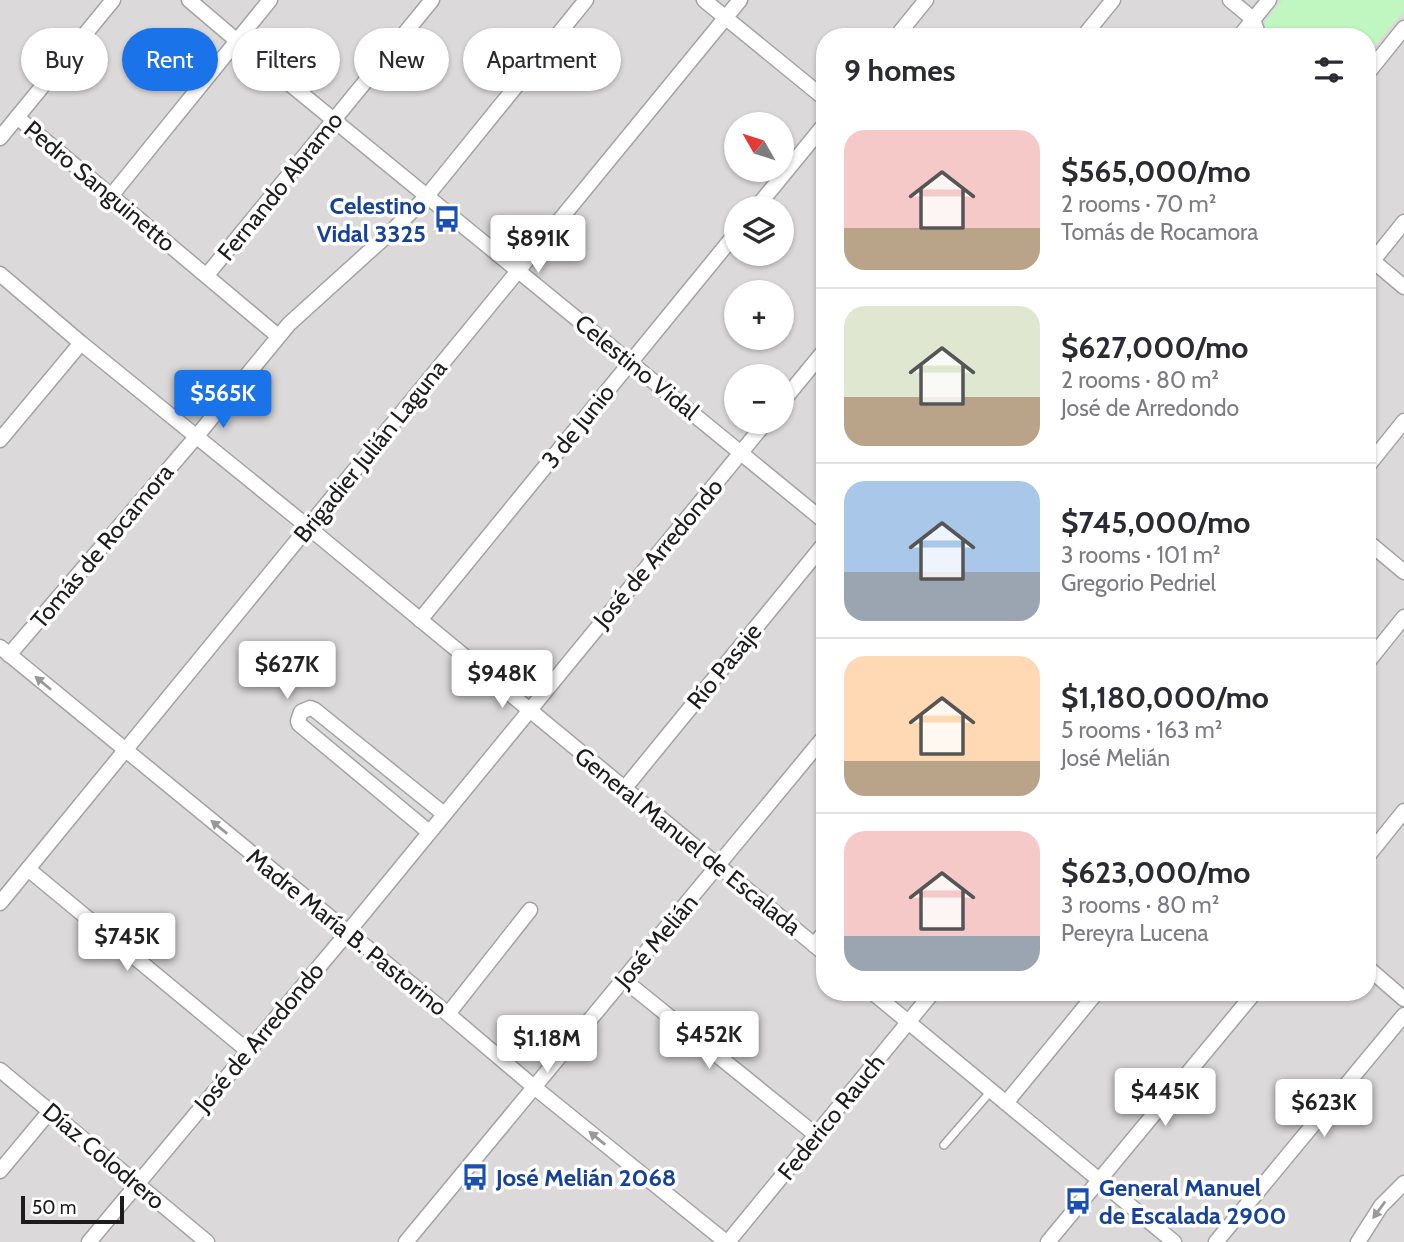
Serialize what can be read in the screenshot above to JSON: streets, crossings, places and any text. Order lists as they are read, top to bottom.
{
  "streets": {
    "street": [
      "Pedro Sanguinetto",
      "Fernando Abramo",
      "Celestino Vidal",
      "3 de Junio",
      "Brigadier Julián Laguna",
      "Tomás de Rocamora",
      "José de Arredondo",
      "Río Pasaje",
      "General Manuel de Escalada",
      "Madre María B. Pastorino",
      "José Melián",
      "Federico Rauch",
      "Díaz Colodrero"
    ]
  },
  "crossings": [
    ["Pedro Sanguinetto", "Fernando Abramo"],
    ["Pedro Sanguinetto", "Tomás de Rocamora"],
    ["Fernando Abramo", "Celestino Vidal"],
    ["Celestino Vidal", "3 de Junio"],
    ["Celestino Vidal", "Brigadier Julián Laguna"],
    ["Celestino Vidal", "Tomás de Rocamora"],
    ["Celestino Vidal", "José de Arredondo"],
    ["3 de Junio", "General Manuel de Escalada"],
    ["Brigadier Julián Laguna", "General Manuel de Escalada"],
    ["Brigadier Julián Laguna", "Madre María B. Pastorino"],
    ["Tomás de Rocamora", "General Manuel de Escalada"],
    ["Tomás de Rocamora", "Madre María B. Pastorino"],
    ["José de Arredondo", "General Manuel de Escalada"],
    ["José de Arredondo", "Madre María B. Pastorino"],
    ["José de Arredondo", "Díaz Colodrero"],
    ["Río Pasaje", "General Manuel de Escalada"],
    ["General Manuel de Escalada", "José Melián"],
    ["Madre María B. Pastorino", "José Melián"],
    ["Madre María B. Pastorino", "Federico Rauch"]
  ],
  "one_way": ["Madre María B. Pastorino"],
  "places": {
    "bus stop": ["Celestino Vidal 3325", "José Melián 2068", "General Manuel de Escalada 2900"]
  },
  "scale_bar": "50 m",
  "north": "top left",
  "page": {
    "chip": [
      "Buy",
      "Rent",
      "Filters",
      "New",
      "Apartment"
    ],
    "heading": "9 homes",
    "map_buttons": ["+", "−"],
    "list": [
      {
        "name": "$565,000/mo",
        "note": "2 rooms · 70 m² · Tomás de Rocamora"
      },
      {
        "name": "$627,000/mo",
        "note": "2 rooms · 80 m² · José de Arredondo"
      },
      {
        "name": "$745,000/mo",
        "note": "3 rooms · 101 m² · Gregorio Pedriel"
      },
      {
        "name": "$1,180,000/mo",
        "note": "5 rooms · 163 m² · José Melián"
      },
      {
        "name": "$623,000/mo",
        "note": "3 rooms · 80 m² · Pereyra Lucena"
      }
    ],
    "price": [
      "$891K",
      "$565K",
      "$627K",
      "$948K",
      "$745K",
      "$452K",
      "$1.18M",
      "$445K",
      "$623K"
    ],
    "scale": "50 m"
  }
}
